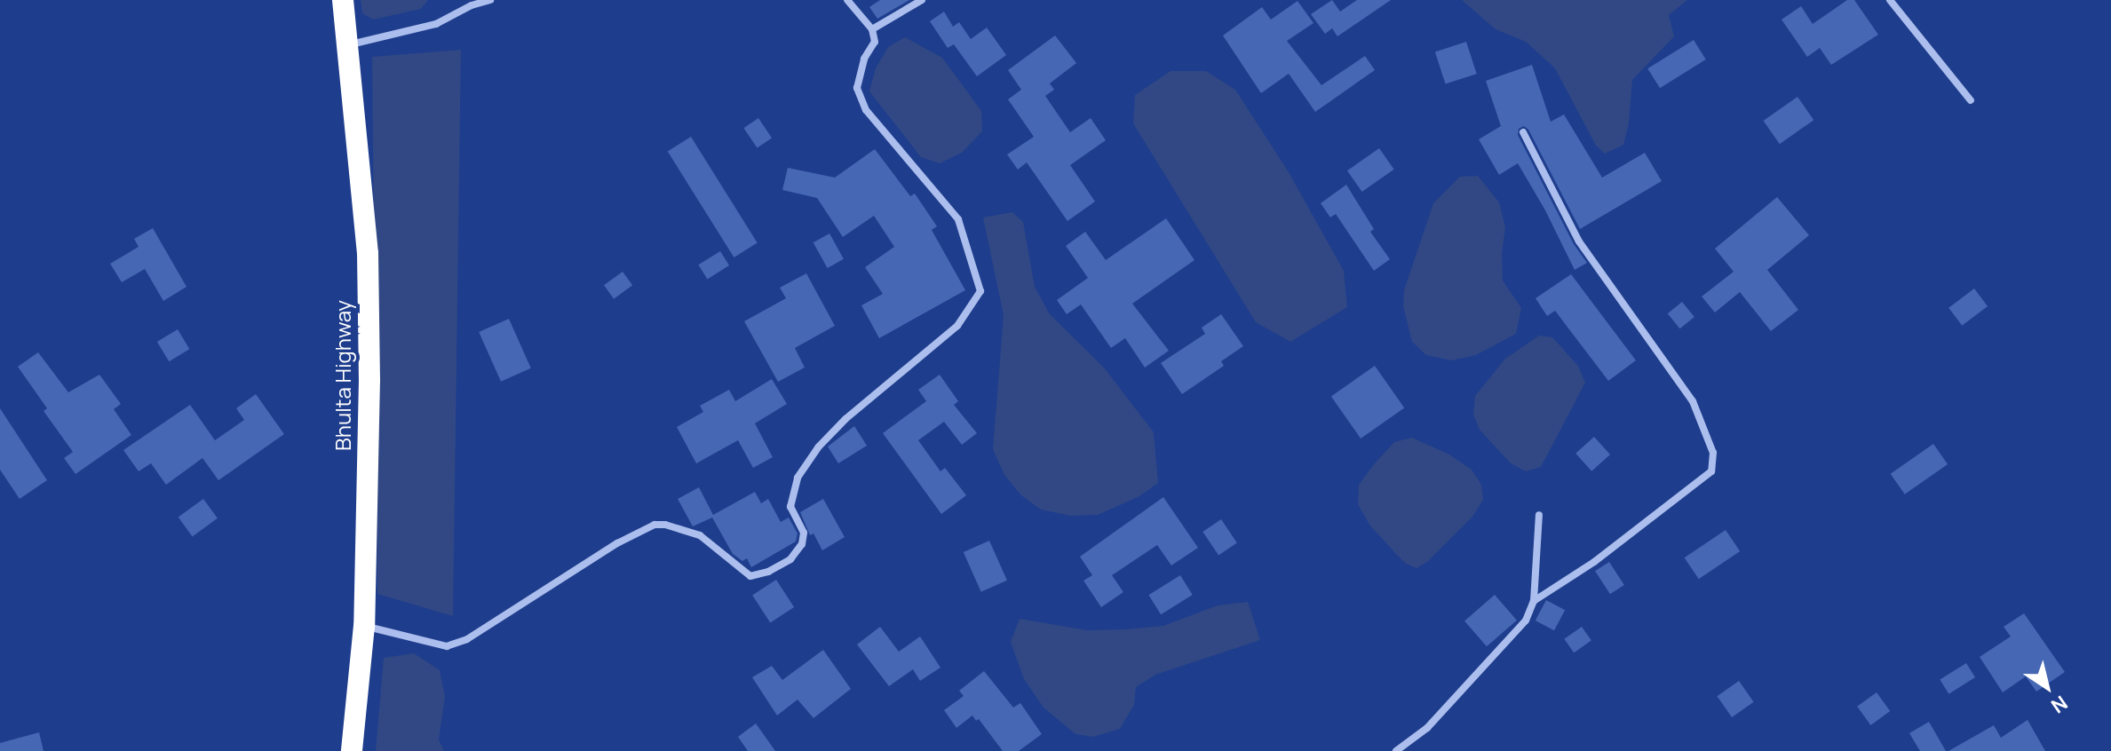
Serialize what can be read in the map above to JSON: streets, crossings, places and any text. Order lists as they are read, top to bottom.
{
  "streets": {
    "highway": ["Bhulta Highway"]
  },
  "north": "bottom right"
}
